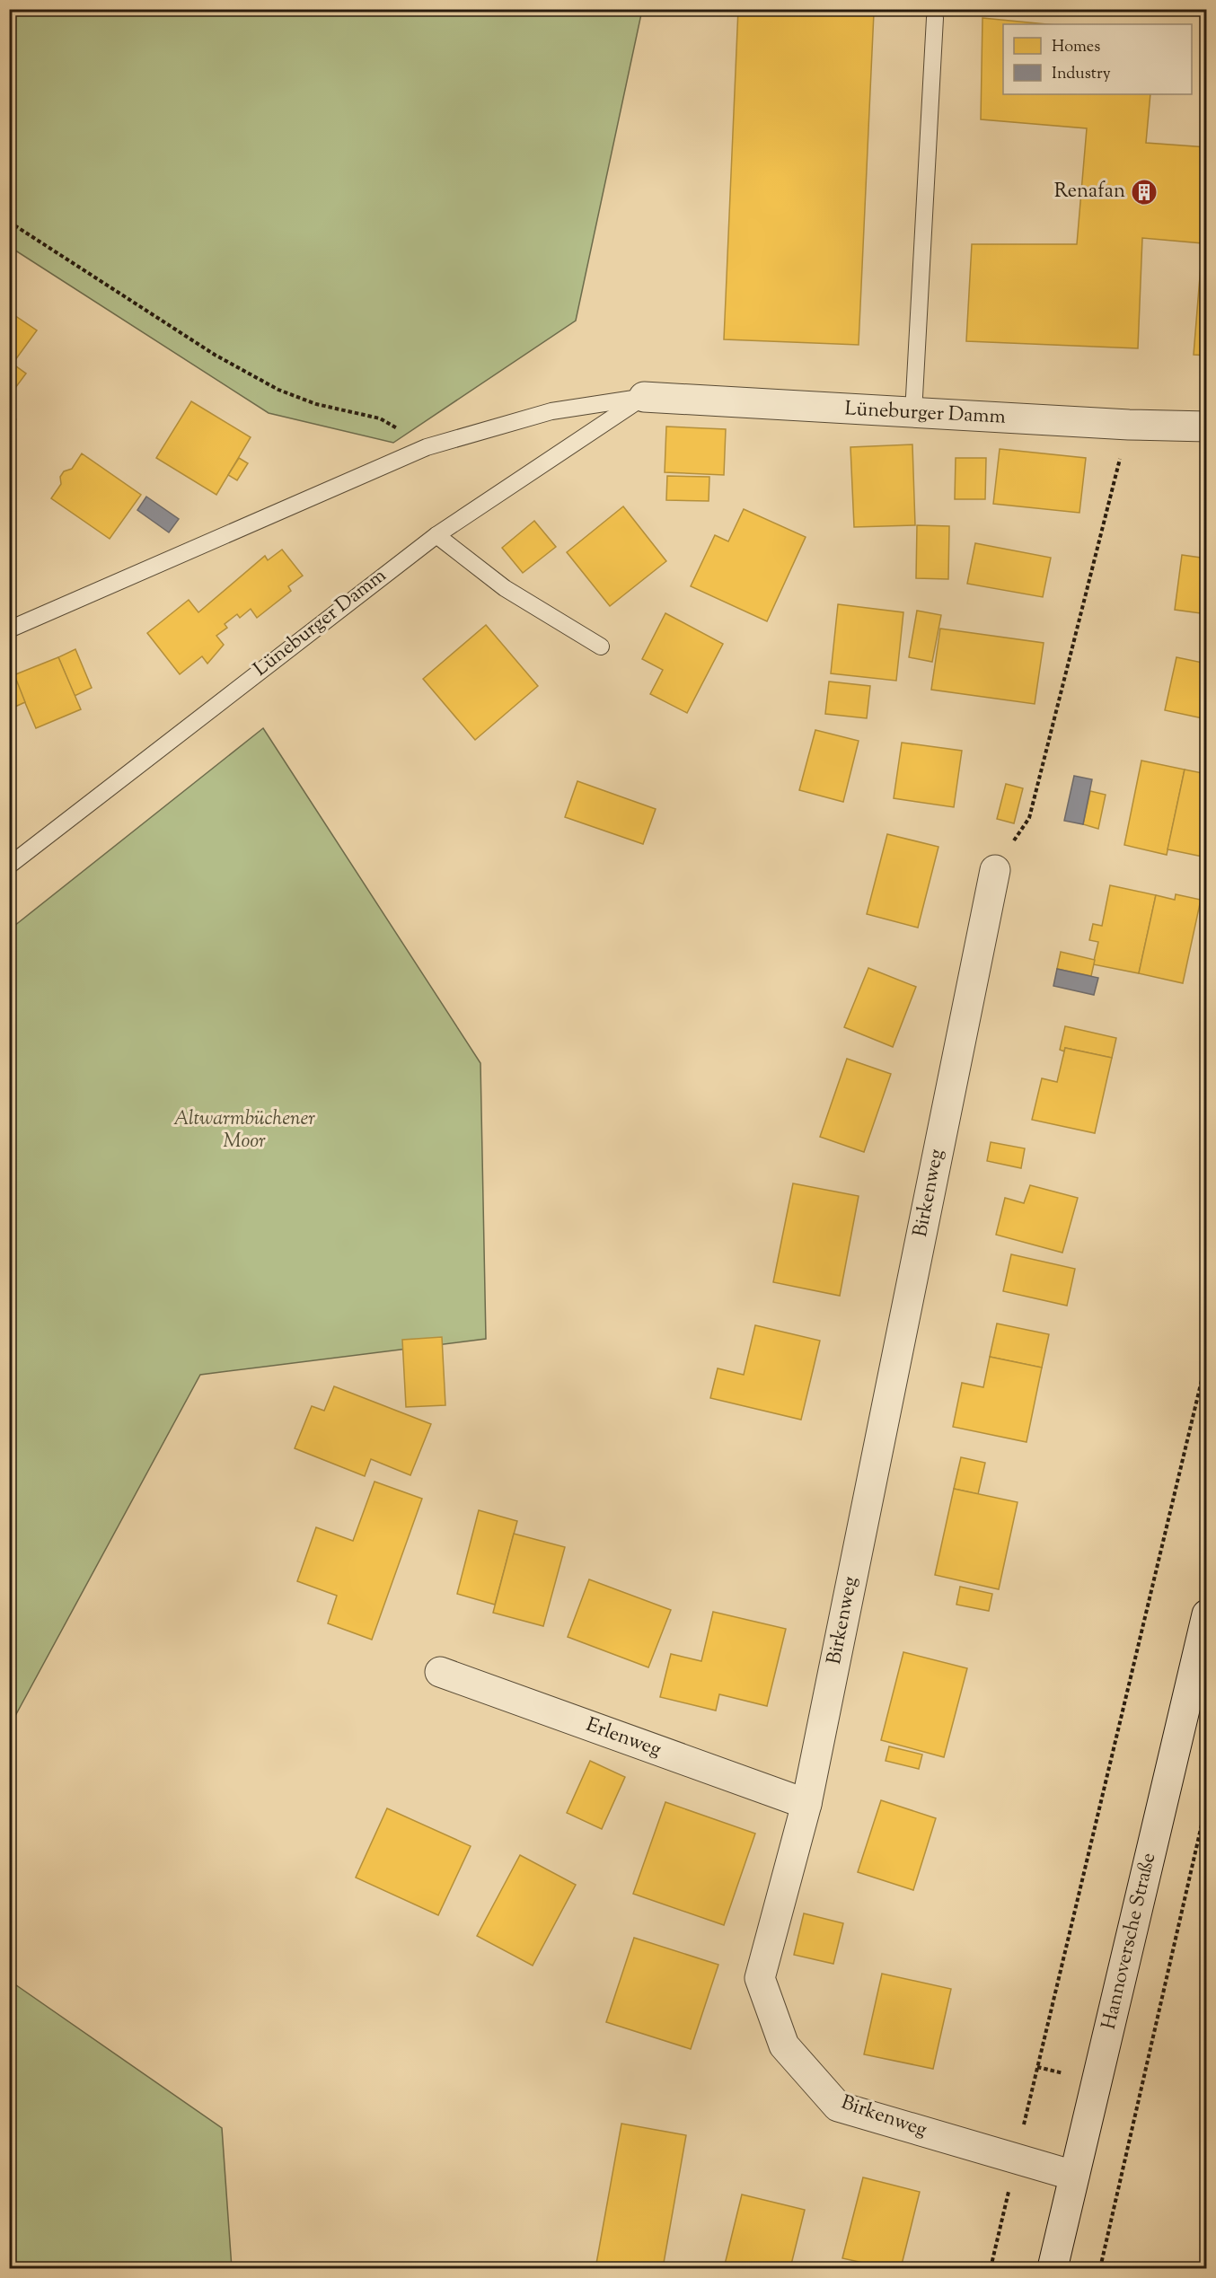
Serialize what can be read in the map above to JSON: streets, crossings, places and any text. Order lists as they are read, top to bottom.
{
  "streets": {
    "street": [
      "Lüneburger Damm",
      "Birkenweg",
      "Erlenweg",
      "Hannoversche Straße"
    ]
  },
  "crossings": [
    ["Birkenweg", "Erlenweg"],
    ["Birkenweg", "Hannoversche Straße"]
  ],
  "parks": ["Altwarmbüchener Moor"],
  "places": {
    "building": ["Renafan"]
  },
  "legend": ["Homes", "Industry"]
}
